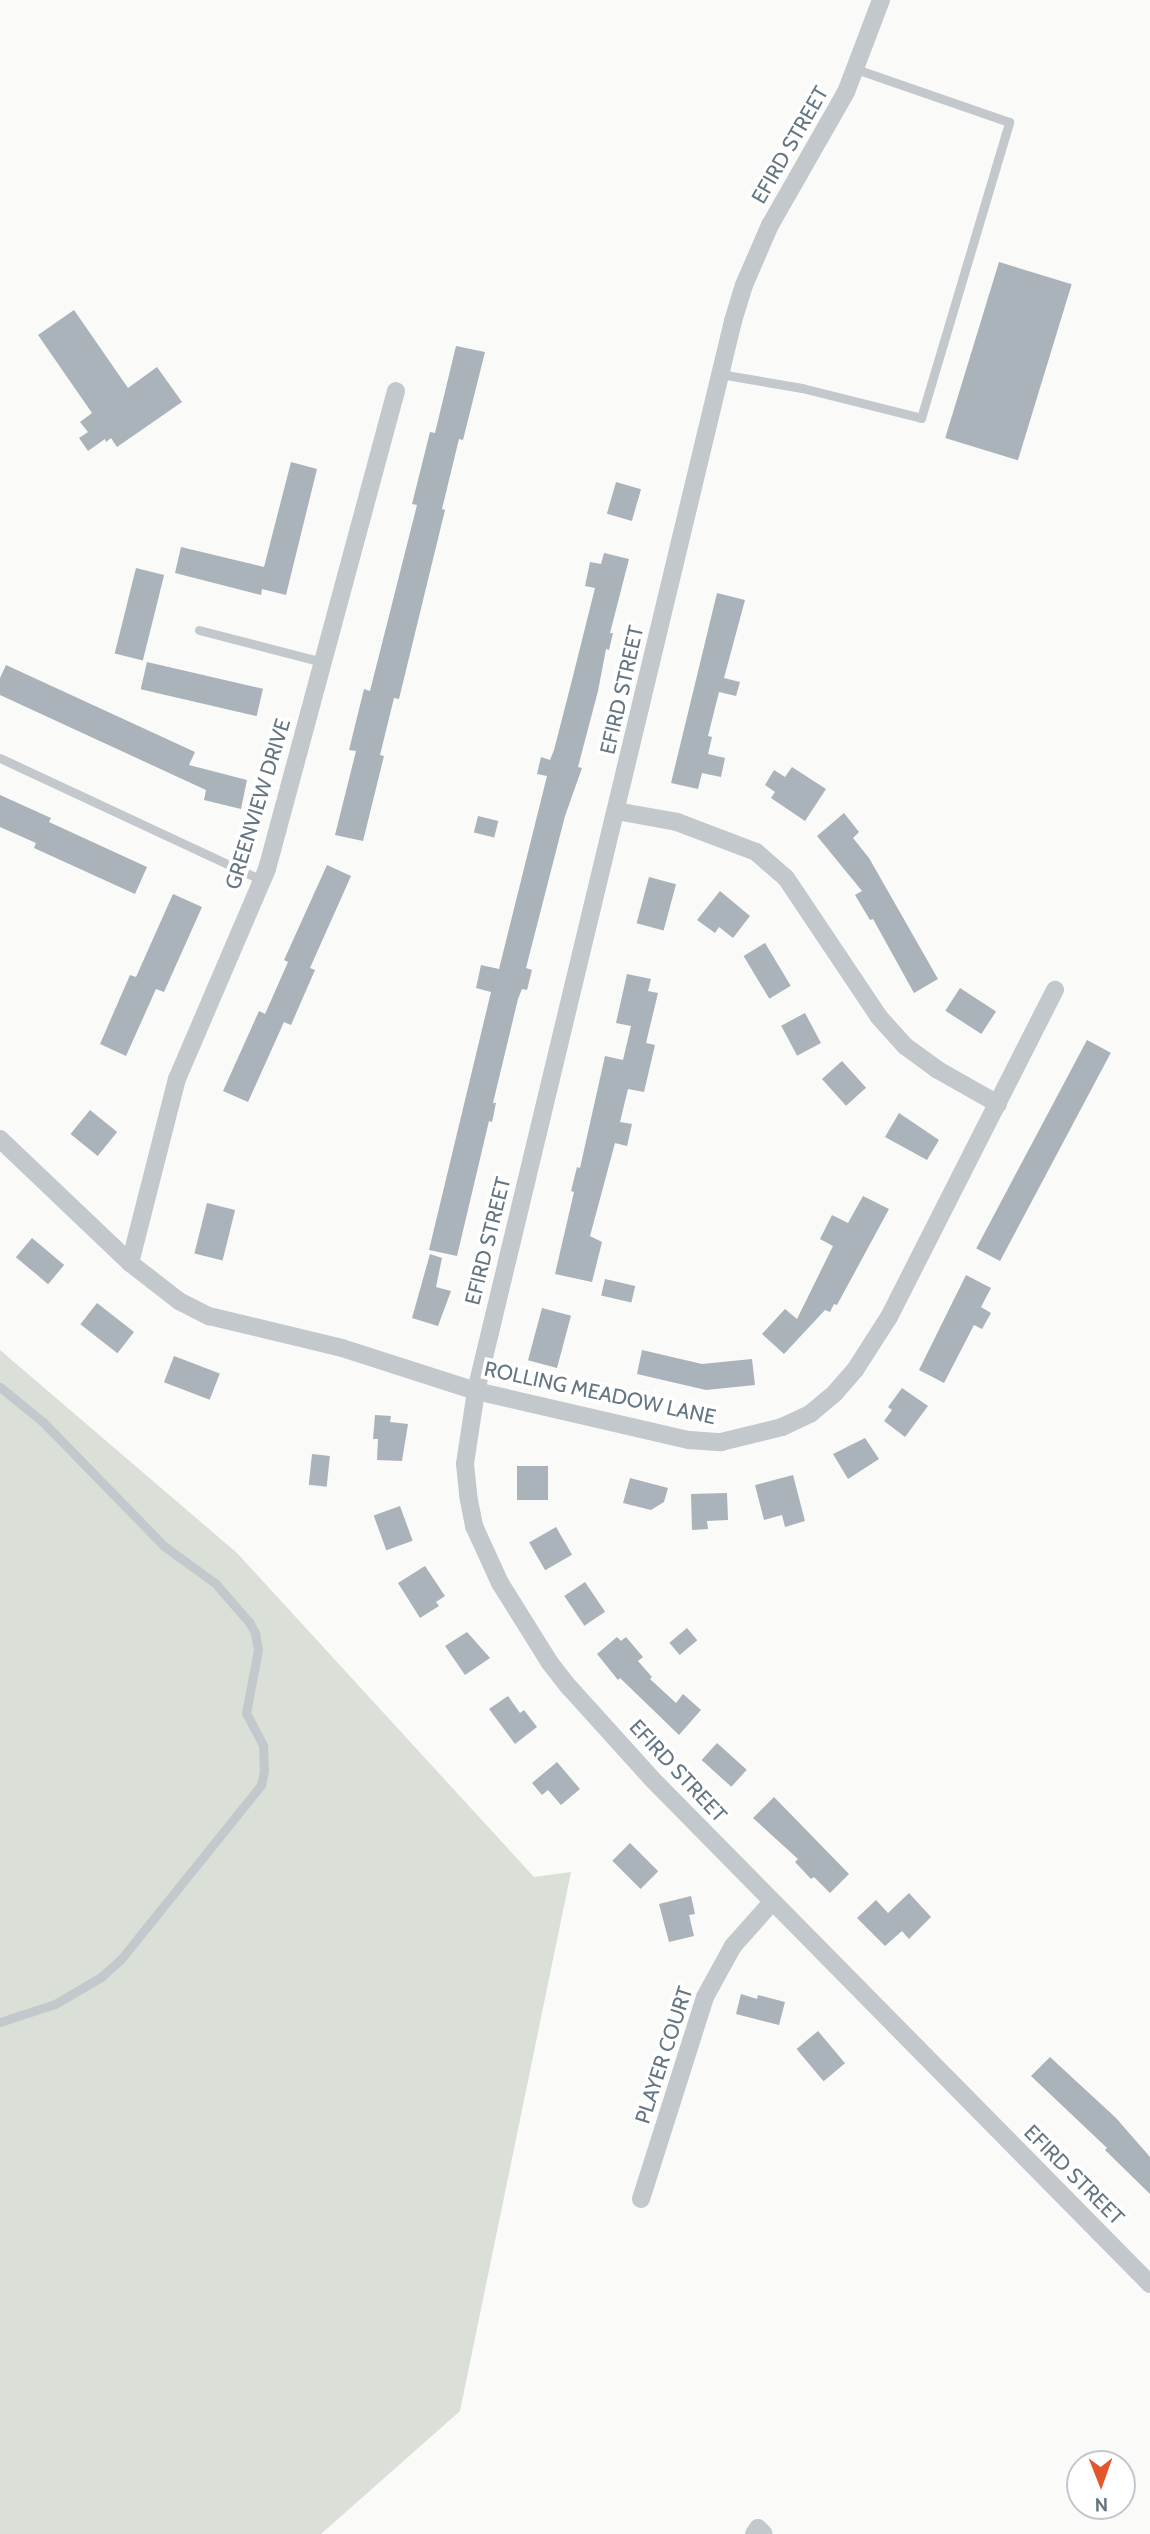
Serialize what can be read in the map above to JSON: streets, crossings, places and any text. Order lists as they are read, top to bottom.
{
  "streets": {
    "street": [
      "EFIRD STREET",
      "GREENVIEW DRIVE",
      "ROLLING MEADOW LANE",
      "PLAYER COURT"
    ]
  },
  "crossings": [
    ["EFIRD STREET", "ROLLING MEADOW LANE"],
    ["EFIRD STREET", "PLAYER COURT"],
    ["GREENVIEW DRIVE", "ROLLING MEADOW LANE"]
  ],
  "north": "bottom"
}
